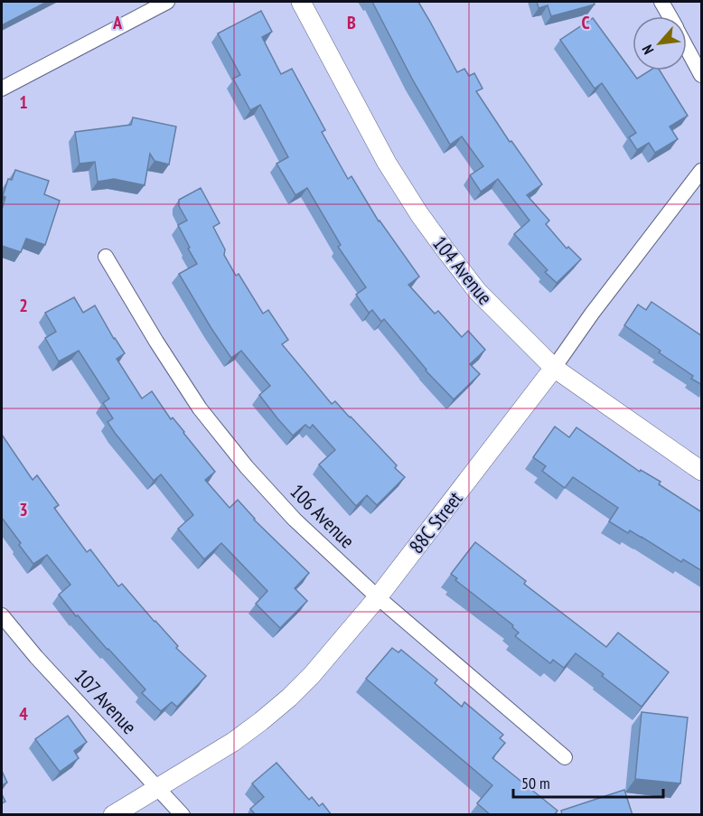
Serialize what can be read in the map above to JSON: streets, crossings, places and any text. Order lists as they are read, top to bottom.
{
  "streets": {
    "street": [
      "104 Avenue",
      "106 Avenue",
      "88C Street",
      "107 Avenue"
    ]
  },
  "crossings": [
    ["104 Avenue", "88C Street"],
    ["106 Avenue", "88C Street"],
    ["88C Street", "107 Avenue"]
  ],
  "scale_bar": "50 m",
  "north": "bottom left",
  "grid": {
    "columns": ["A", "B", "C"],
    "rows": [
      "1",
      "2",
      "3",
      "4"
    ]
  }
}
